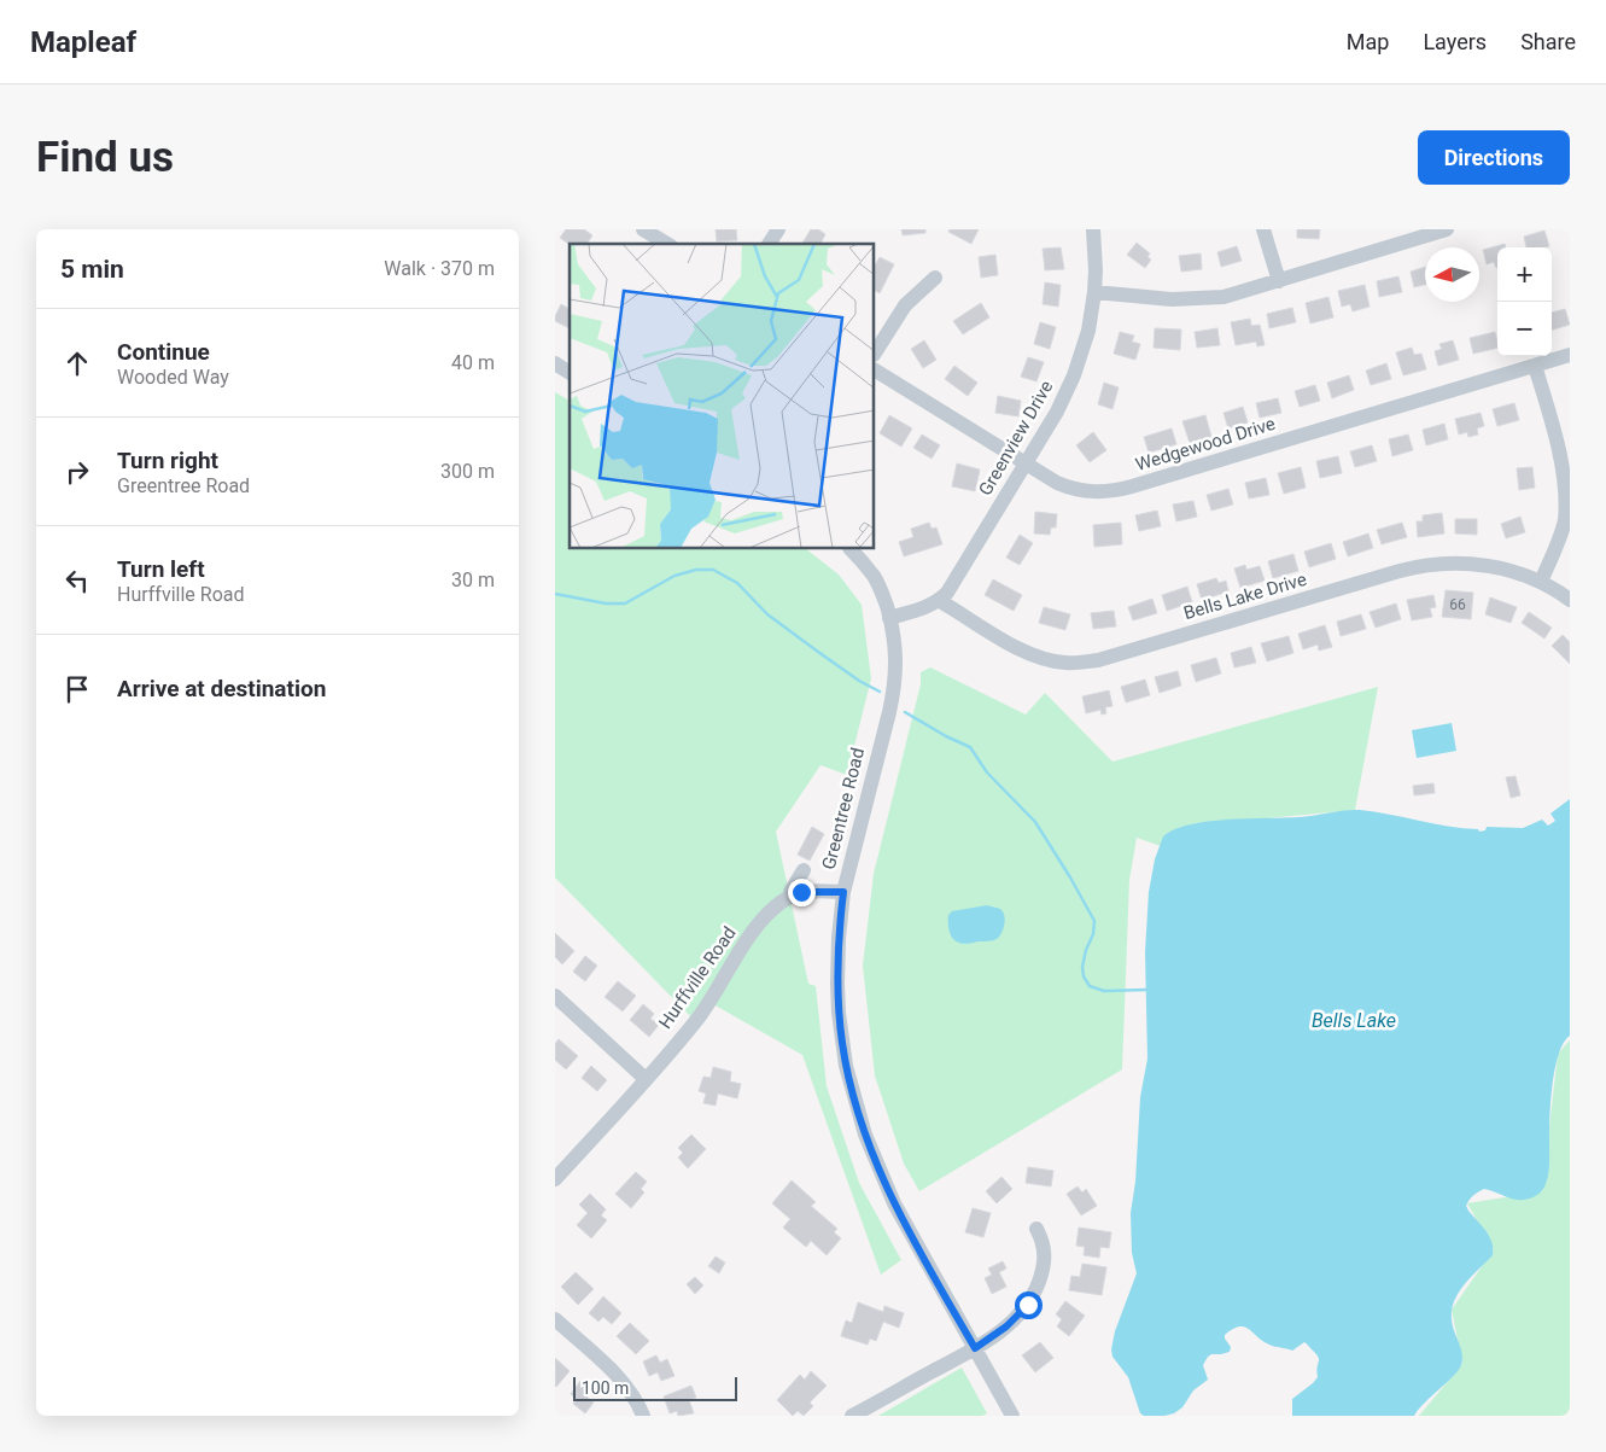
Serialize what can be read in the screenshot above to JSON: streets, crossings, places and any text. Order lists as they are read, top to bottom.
{
  "streets": {
    "street": [
      "Greenview Drive",
      "Wedgewood Drive",
      "Bells Lake Drive",
      "Greentree Road",
      "Hurffville Road"
    ]
  },
  "crossings": [
    ["Greenview Drive", "Wedgewood Drive"],
    ["Greenview Drive", "Bells Lake Drive"],
    ["Greentree Road", "Hurffville Road"]
  ],
  "water": ["Bells Lake"],
  "house_numbers": ["66"],
  "scale_bar": "100 m",
  "north": "left",
  "page": {
    "header": "Mapleaf",
    "nav": ["Map", "Layers", "Share"],
    "buttons": "Directions",
    "title": "Find us",
    "heading": ["5 min", "Walk · 370 m"],
    "map_buttons": ["+", "−"],
    "list": [
      ["Continue", "Wooded Way", "40 m"],
      ["Turn right", "Greentree Road", "300 m"],
      ["Turn left", "Hurffville Road", "30 m"],
      "Arrive at destination"
    ],
    "scale": "100 m"
  }
}
